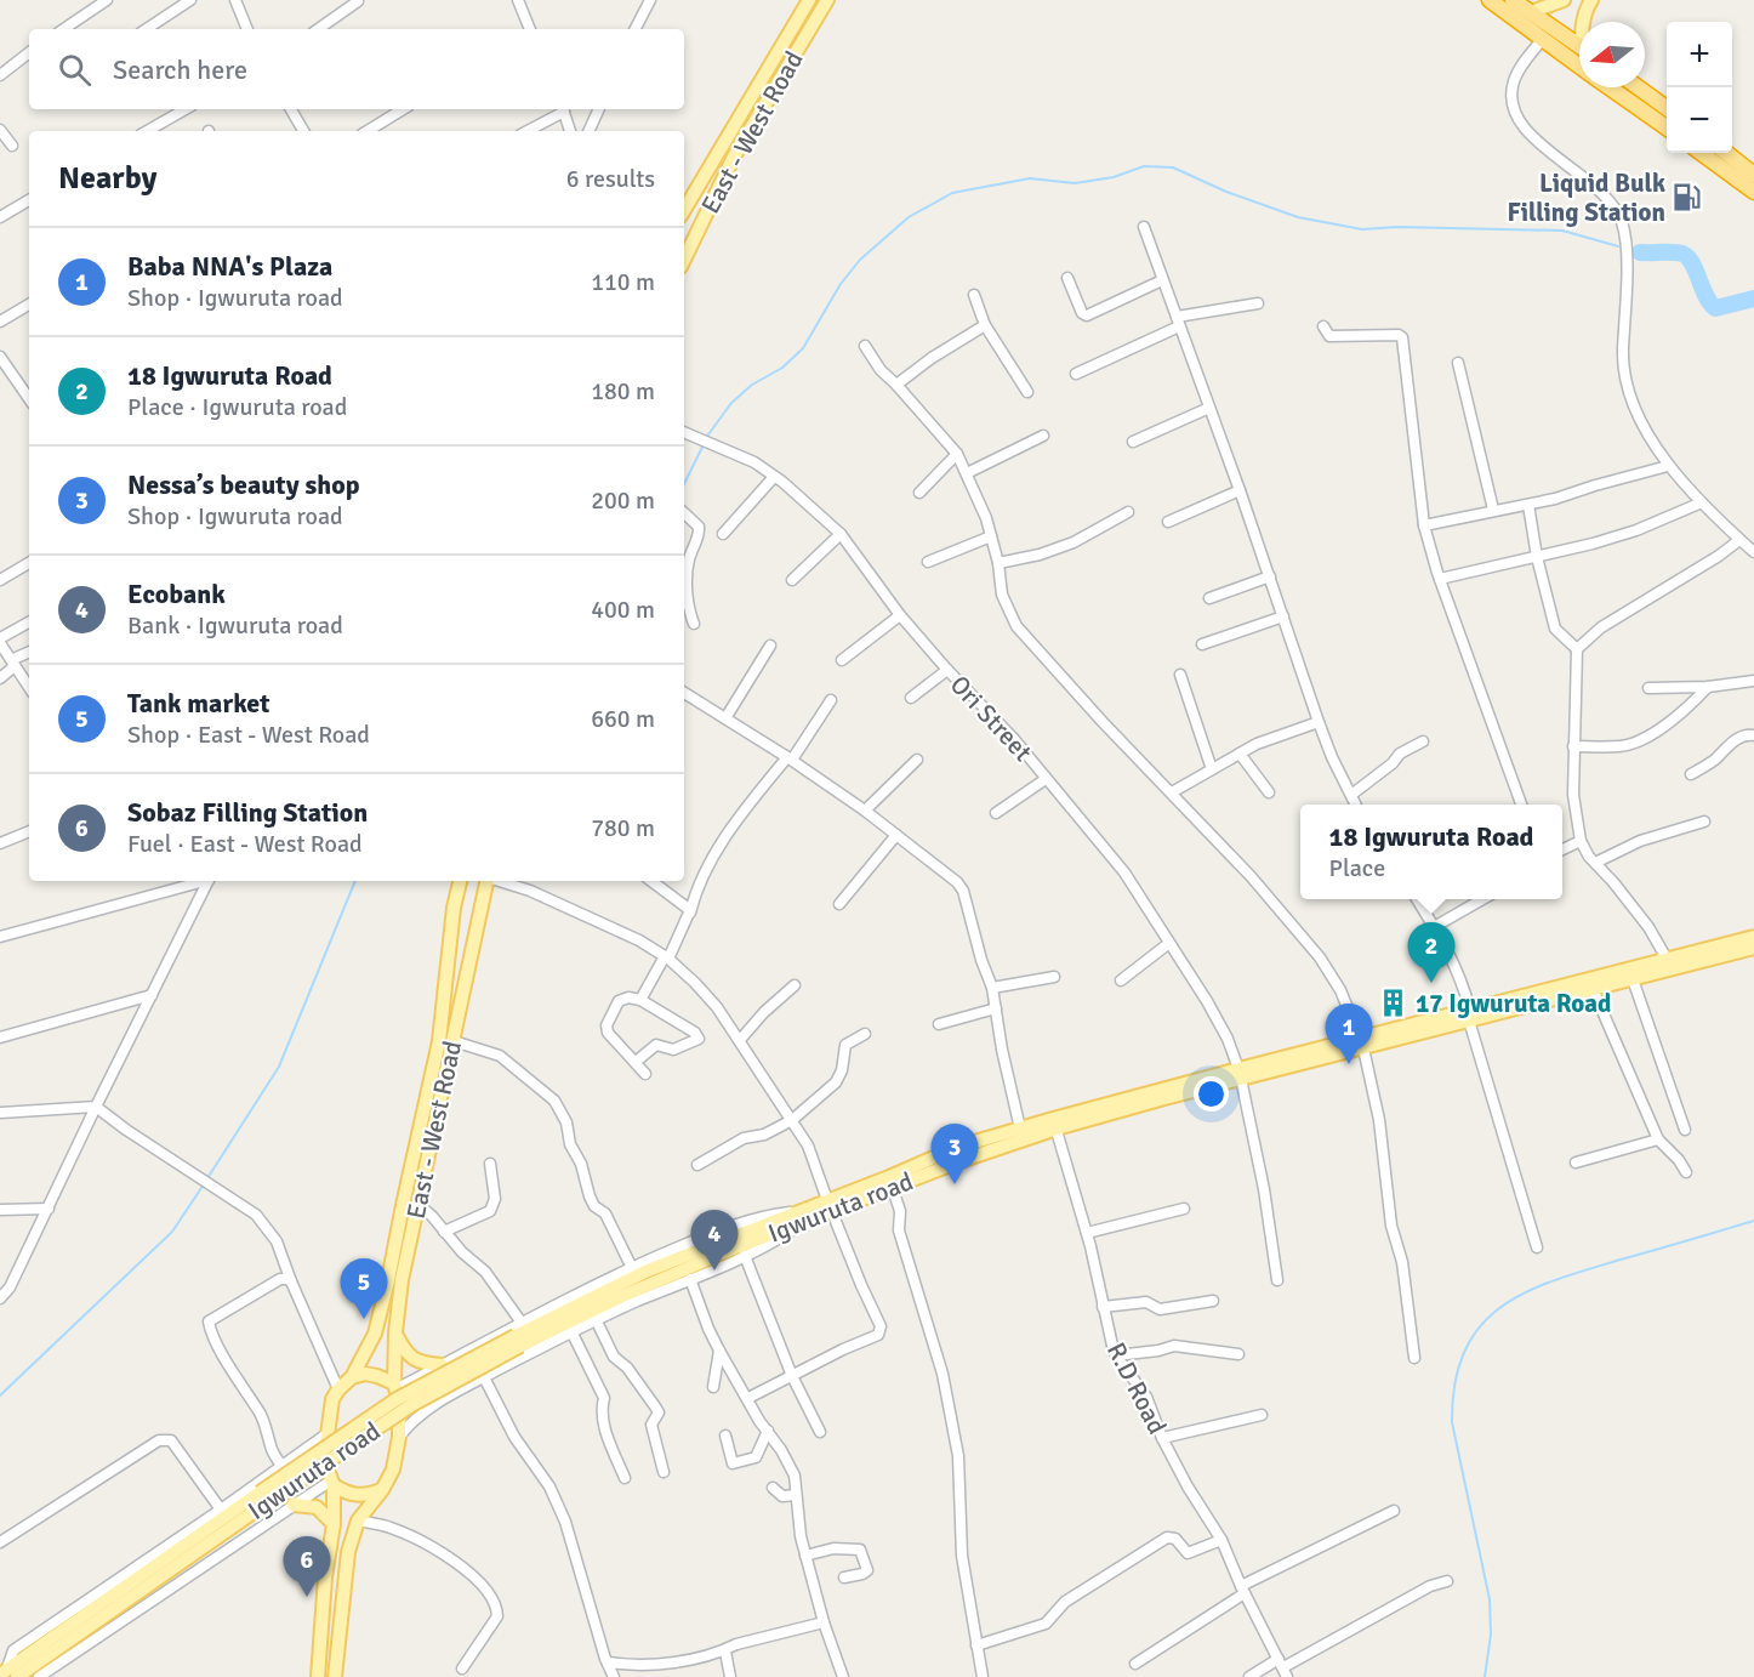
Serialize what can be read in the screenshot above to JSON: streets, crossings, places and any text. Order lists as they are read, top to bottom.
{
  "streets": {
    "main road": ["East - West Road", "Igwuruta road"],
    "street": ["Ori Street", "R.D Road"]
  },
  "crossings": [
    ["Ori Street", "Igwuruta road"],
    ["Igwuruta road", "R.D Road"]
  ],
  "places": {
    "fuel station": ["Liquid Bulk Filling Station"],
    "building": ["17 Igwuruta Road"]
  },
  "north": "left",
  "page": {
    "map_buttons": ["+", "−"],
    "search": "Search here",
    "heading": ["Nearby", "6 results"],
    "list": [
      {
        "mark": "1",
        "name": "Baba NNA's Plaza",
        "note": "Shop · Igwuruta road",
        "value": "110 m"
      },
      {
        "mark": "2",
        "name": "18 Igwuruta Road",
        "note": "Place · Igwuruta road",
        "value": "180 m"
      },
      {
        "mark": "3",
        "name": "Nessa’s beauty shop",
        "note": "Shop · Igwuruta road",
        "value": "200 m"
      },
      {
        "mark": "4",
        "name": "Ecobank",
        "note": "Bank · Igwuruta road",
        "value": "400 m"
      },
      {
        "mark": "5",
        "name": "Tank market",
        "note": "Shop · East - West Road",
        "value": "660 m"
      },
      {
        "mark": "6",
        "name": "Sobaz Filling Station",
        "note": "Fuel · East - West Road",
        "value": "780 m"
      }
    ],
    "popup": ["18 Igwuruta Road", "Place"],
    "pins": [
      "2",
      "1",
      "3",
      "4",
      "5",
      "6"
    ]
  }
}
